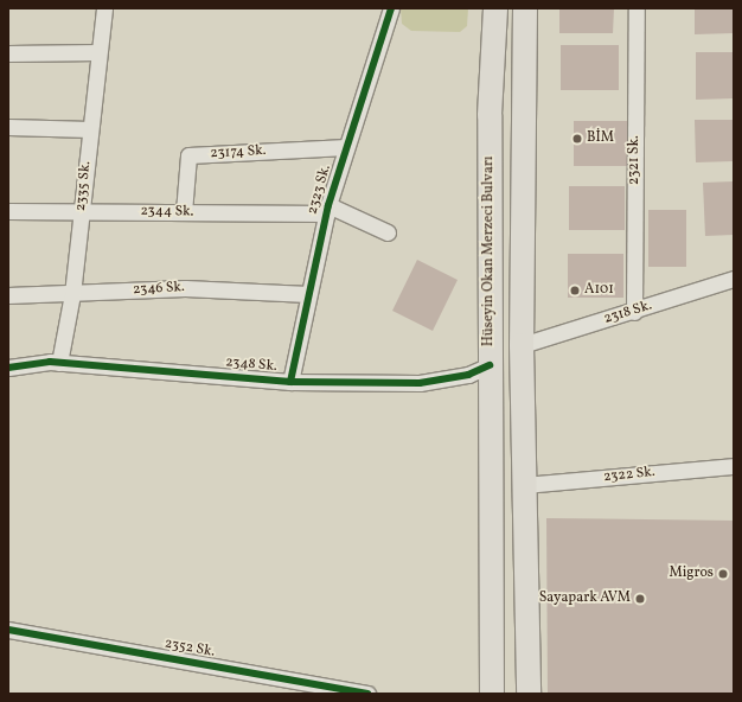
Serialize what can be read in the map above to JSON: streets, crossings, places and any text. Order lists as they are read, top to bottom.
{
  "streets": {
    "main road": ["Hüseyin Okan Merzeci Bulvarı"],
    "street": [
      "23174 Sk.",
      "2321 Sk.",
      "2335 Sk.",
      "2323 Sk.",
      "2344 Sk.",
      "2346 Sk.",
      "2318 Sk.",
      "2348 Sk.",
      "2322 Sk.",
      "2352 Sk."
    ]
  },
  "crossings": [
    ["23174 Sk.", "2323 Sk."],
    ["23174 Sk.", "2344 Sk."],
    ["2321 Sk.", "2318 Sk."],
    ["2335 Sk.", "2344 Sk."],
    ["2335 Sk.", "2346 Sk."],
    ["2335 Sk.", "2348 Sk."],
    ["2323 Sk.", "2344 Sk."],
    ["2323 Sk.", "2346 Sk."],
    ["2323 Sk.", "2348 Sk."],
    ["Hüseyin Okan Merzeci Bulvarı", "2348 Sk."]
  ],
  "places": [
    "BİM",
    "A101",
    "Migros",
    "Sayapark AVM"
  ]
}
